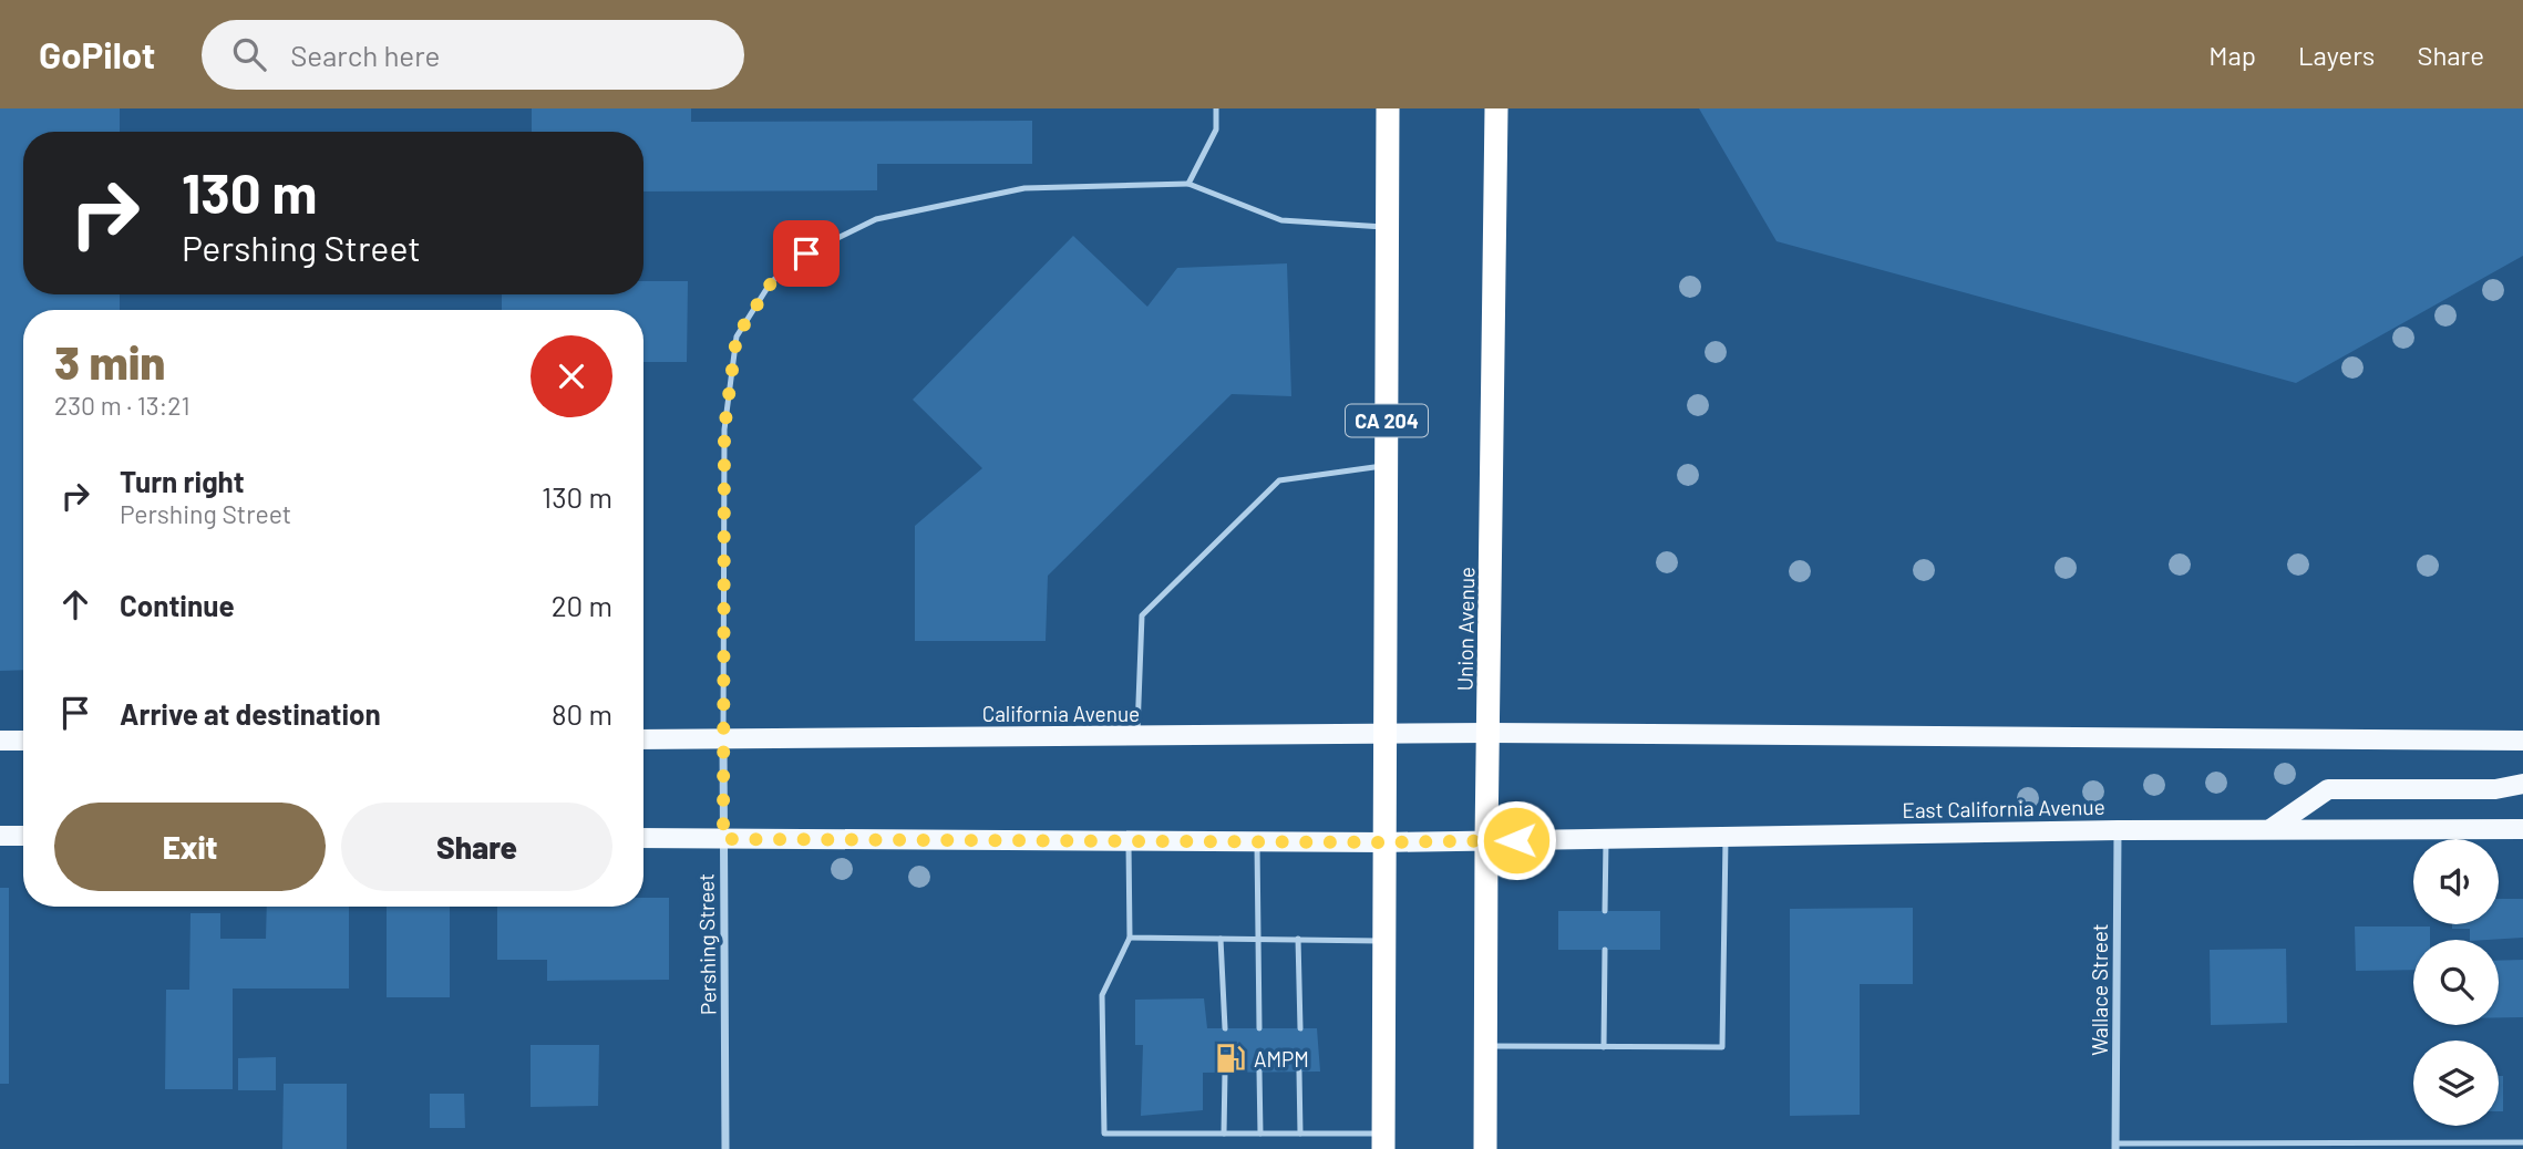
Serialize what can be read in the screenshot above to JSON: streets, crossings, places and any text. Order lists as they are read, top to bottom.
{
  "streets": {
    "highway": ["CA 204", "Union Avenue"],
    "main road": ["California Avenue", "East California Avenue"],
    "street": ["Pershing Street", "Wallace Street"]
  },
  "crossings": [
    ["CA 204", "California Avenue"],
    ["Union Avenue", "California Avenue"],
    ["Union Avenue", "East California Avenue"],
    ["California Avenue", "Pershing Street"],
    ["East California Avenue", "Wallace Street"]
  ],
  "places": {
    "fuel station": ["AMPM"]
  },
  "page": {
    "header": "GoPilot",
    "search": "Search here",
    "nav": ["Map", "Layers", "Share"],
    "turn": ["130 m", "Pershing Street"],
    "heading": ["3 min", "230 m · 13:21"],
    "list": [
      {
        "name": "Turn right",
        "note": "Pershing Street",
        "value": "130 m"
      },
      {
        "name": "Continue",
        "value": "20 m"
      },
      {
        "name": "Arrive at destination",
        "value": "80 m"
      }
    ],
    "buttons": ["Exit", "Share"]
  }
}
